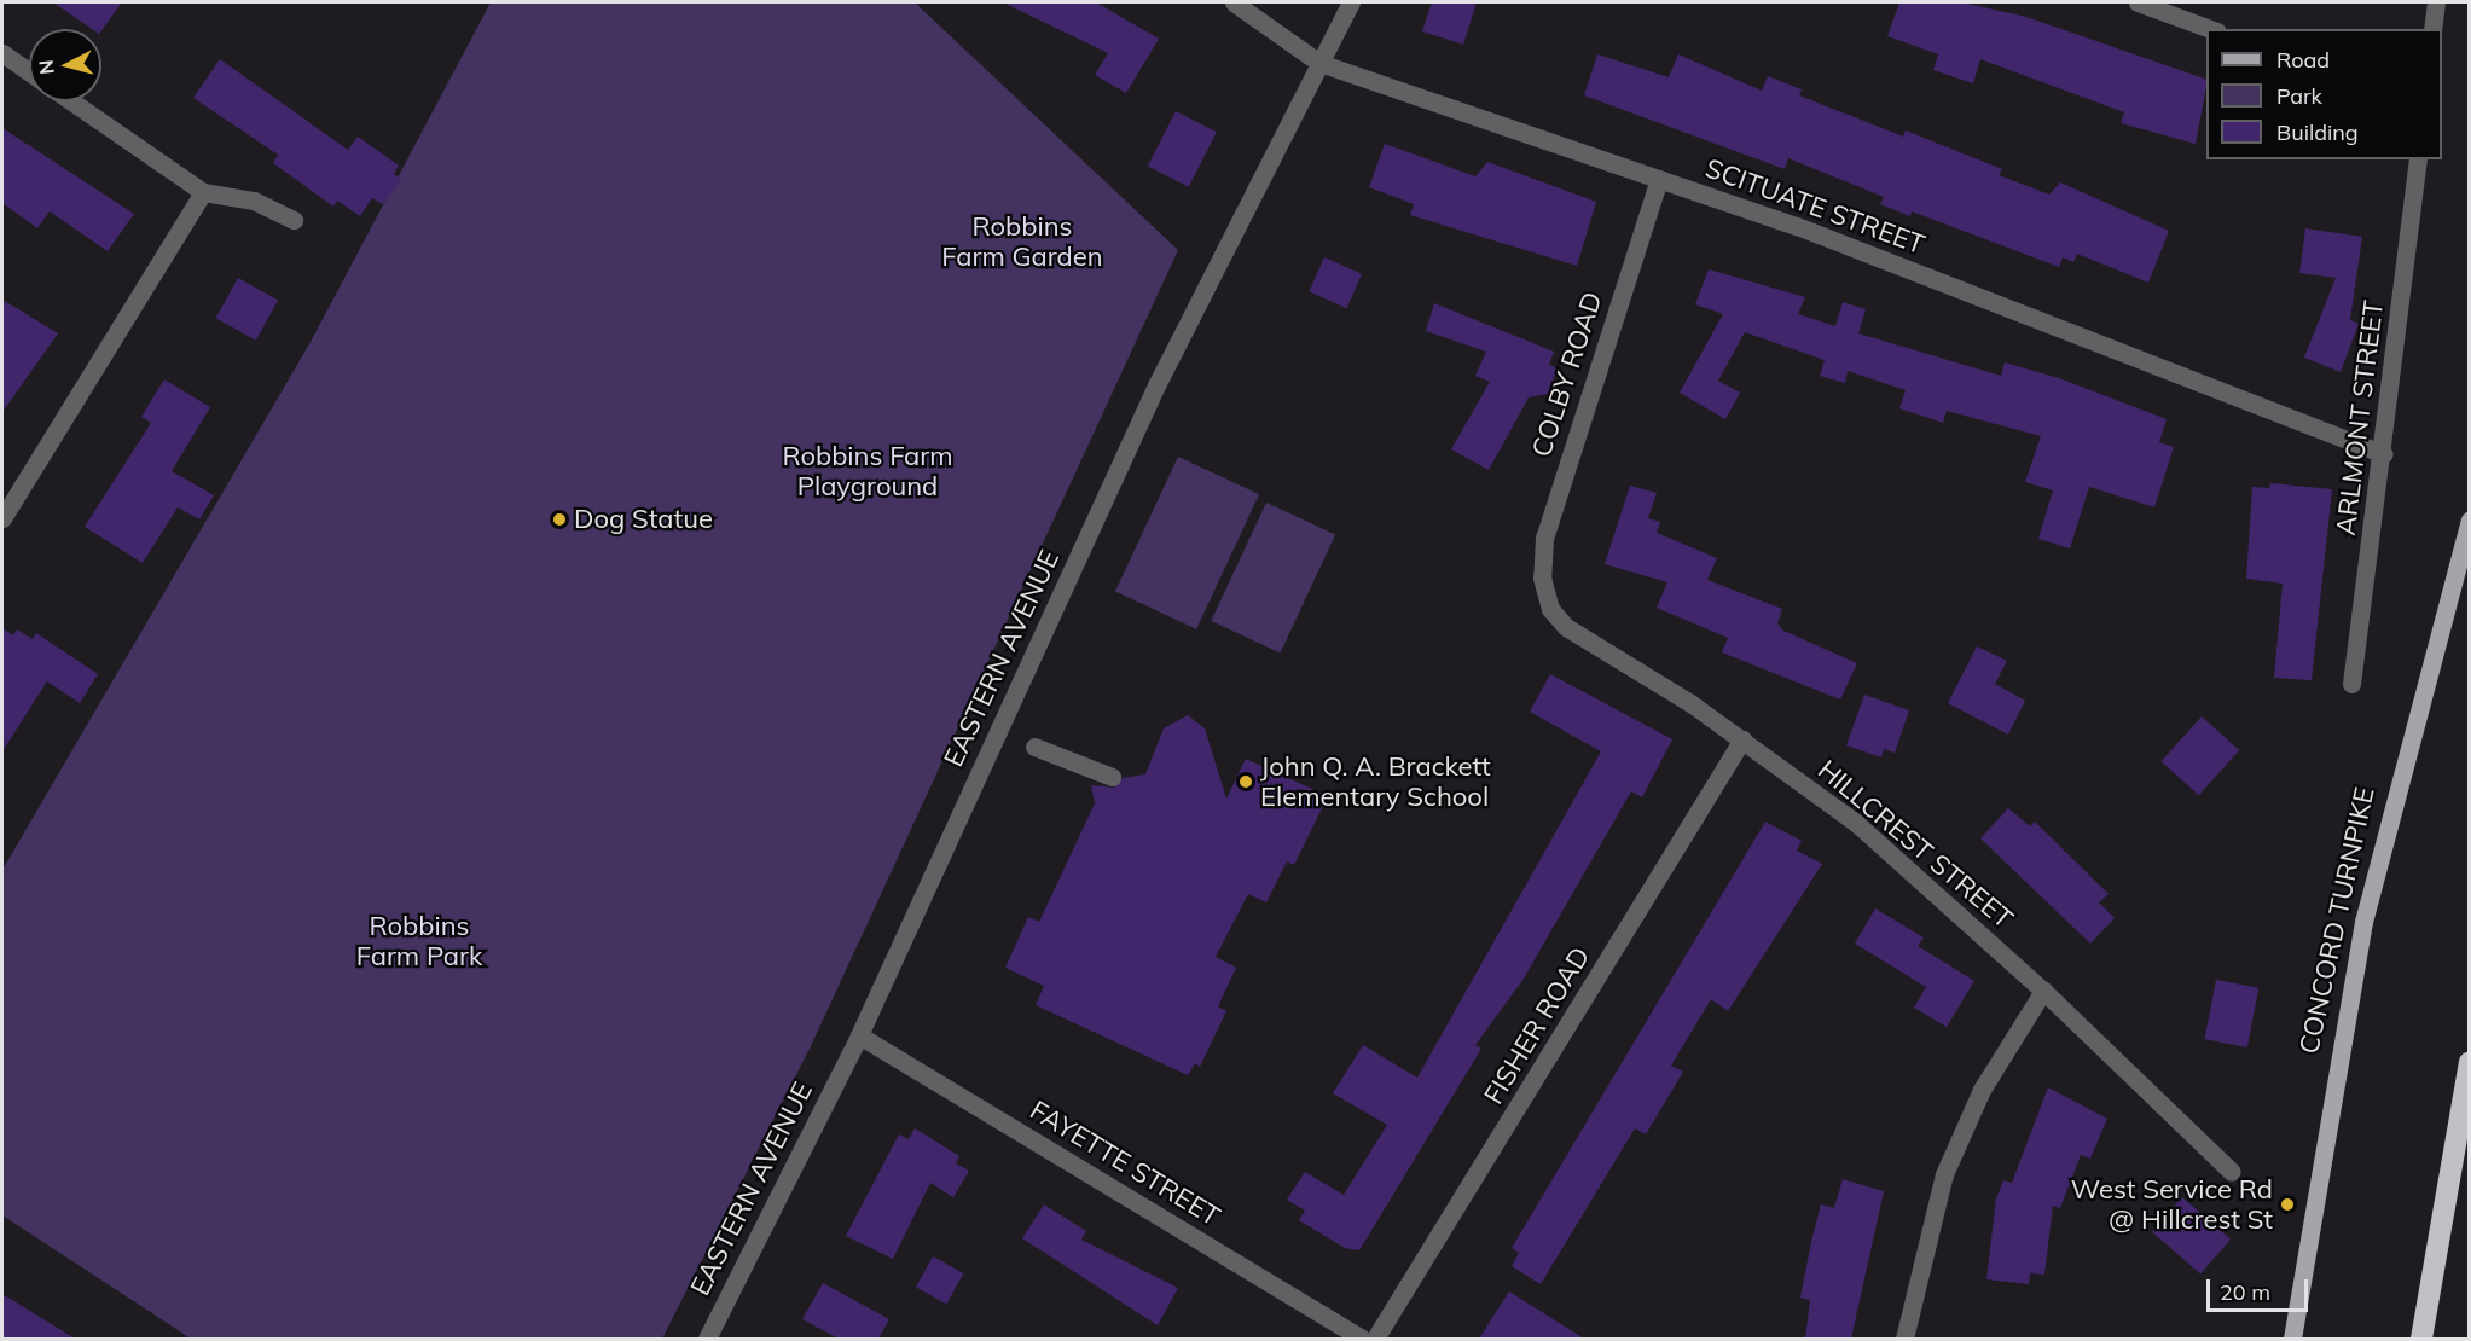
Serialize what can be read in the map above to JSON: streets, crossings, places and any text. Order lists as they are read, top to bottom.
{
  "streets": {
    "main road": ["CONCORD TURNPIKE"],
    "street": [
      "SCITUATE STREET",
      "COLBY ROAD",
      "ARLMONT STREET",
      "EASTERN AVENUE",
      "HILLCREST STREET",
      "FISHER ROAD",
      "FAYETTE STREET"
    ]
  },
  "crossings": [
    ["SCITUATE STREET", "COLBY ROAD"],
    ["SCITUATE STREET", "ARLMONT STREET"],
    ["SCITUATE STREET", "EASTERN AVENUE"],
    ["COLBY ROAD", "HILLCREST STREET"],
    ["EASTERN AVENUE", "FAYETTE STREET"],
    ["HILLCREST STREET", "FISHER ROAD"]
  ],
  "parks": ["Robbins Farm Garden", "Robbins Farm Playground", "Robbins Farm Park"],
  "places": ["Dog Statue", "John Q. A. Brackett Elementary School", "West Service Rd @ Hillcrest St"],
  "legend": ["Road", "Park", "Building"],
  "scale_bar": "20 m",
  "north": "left"
}
